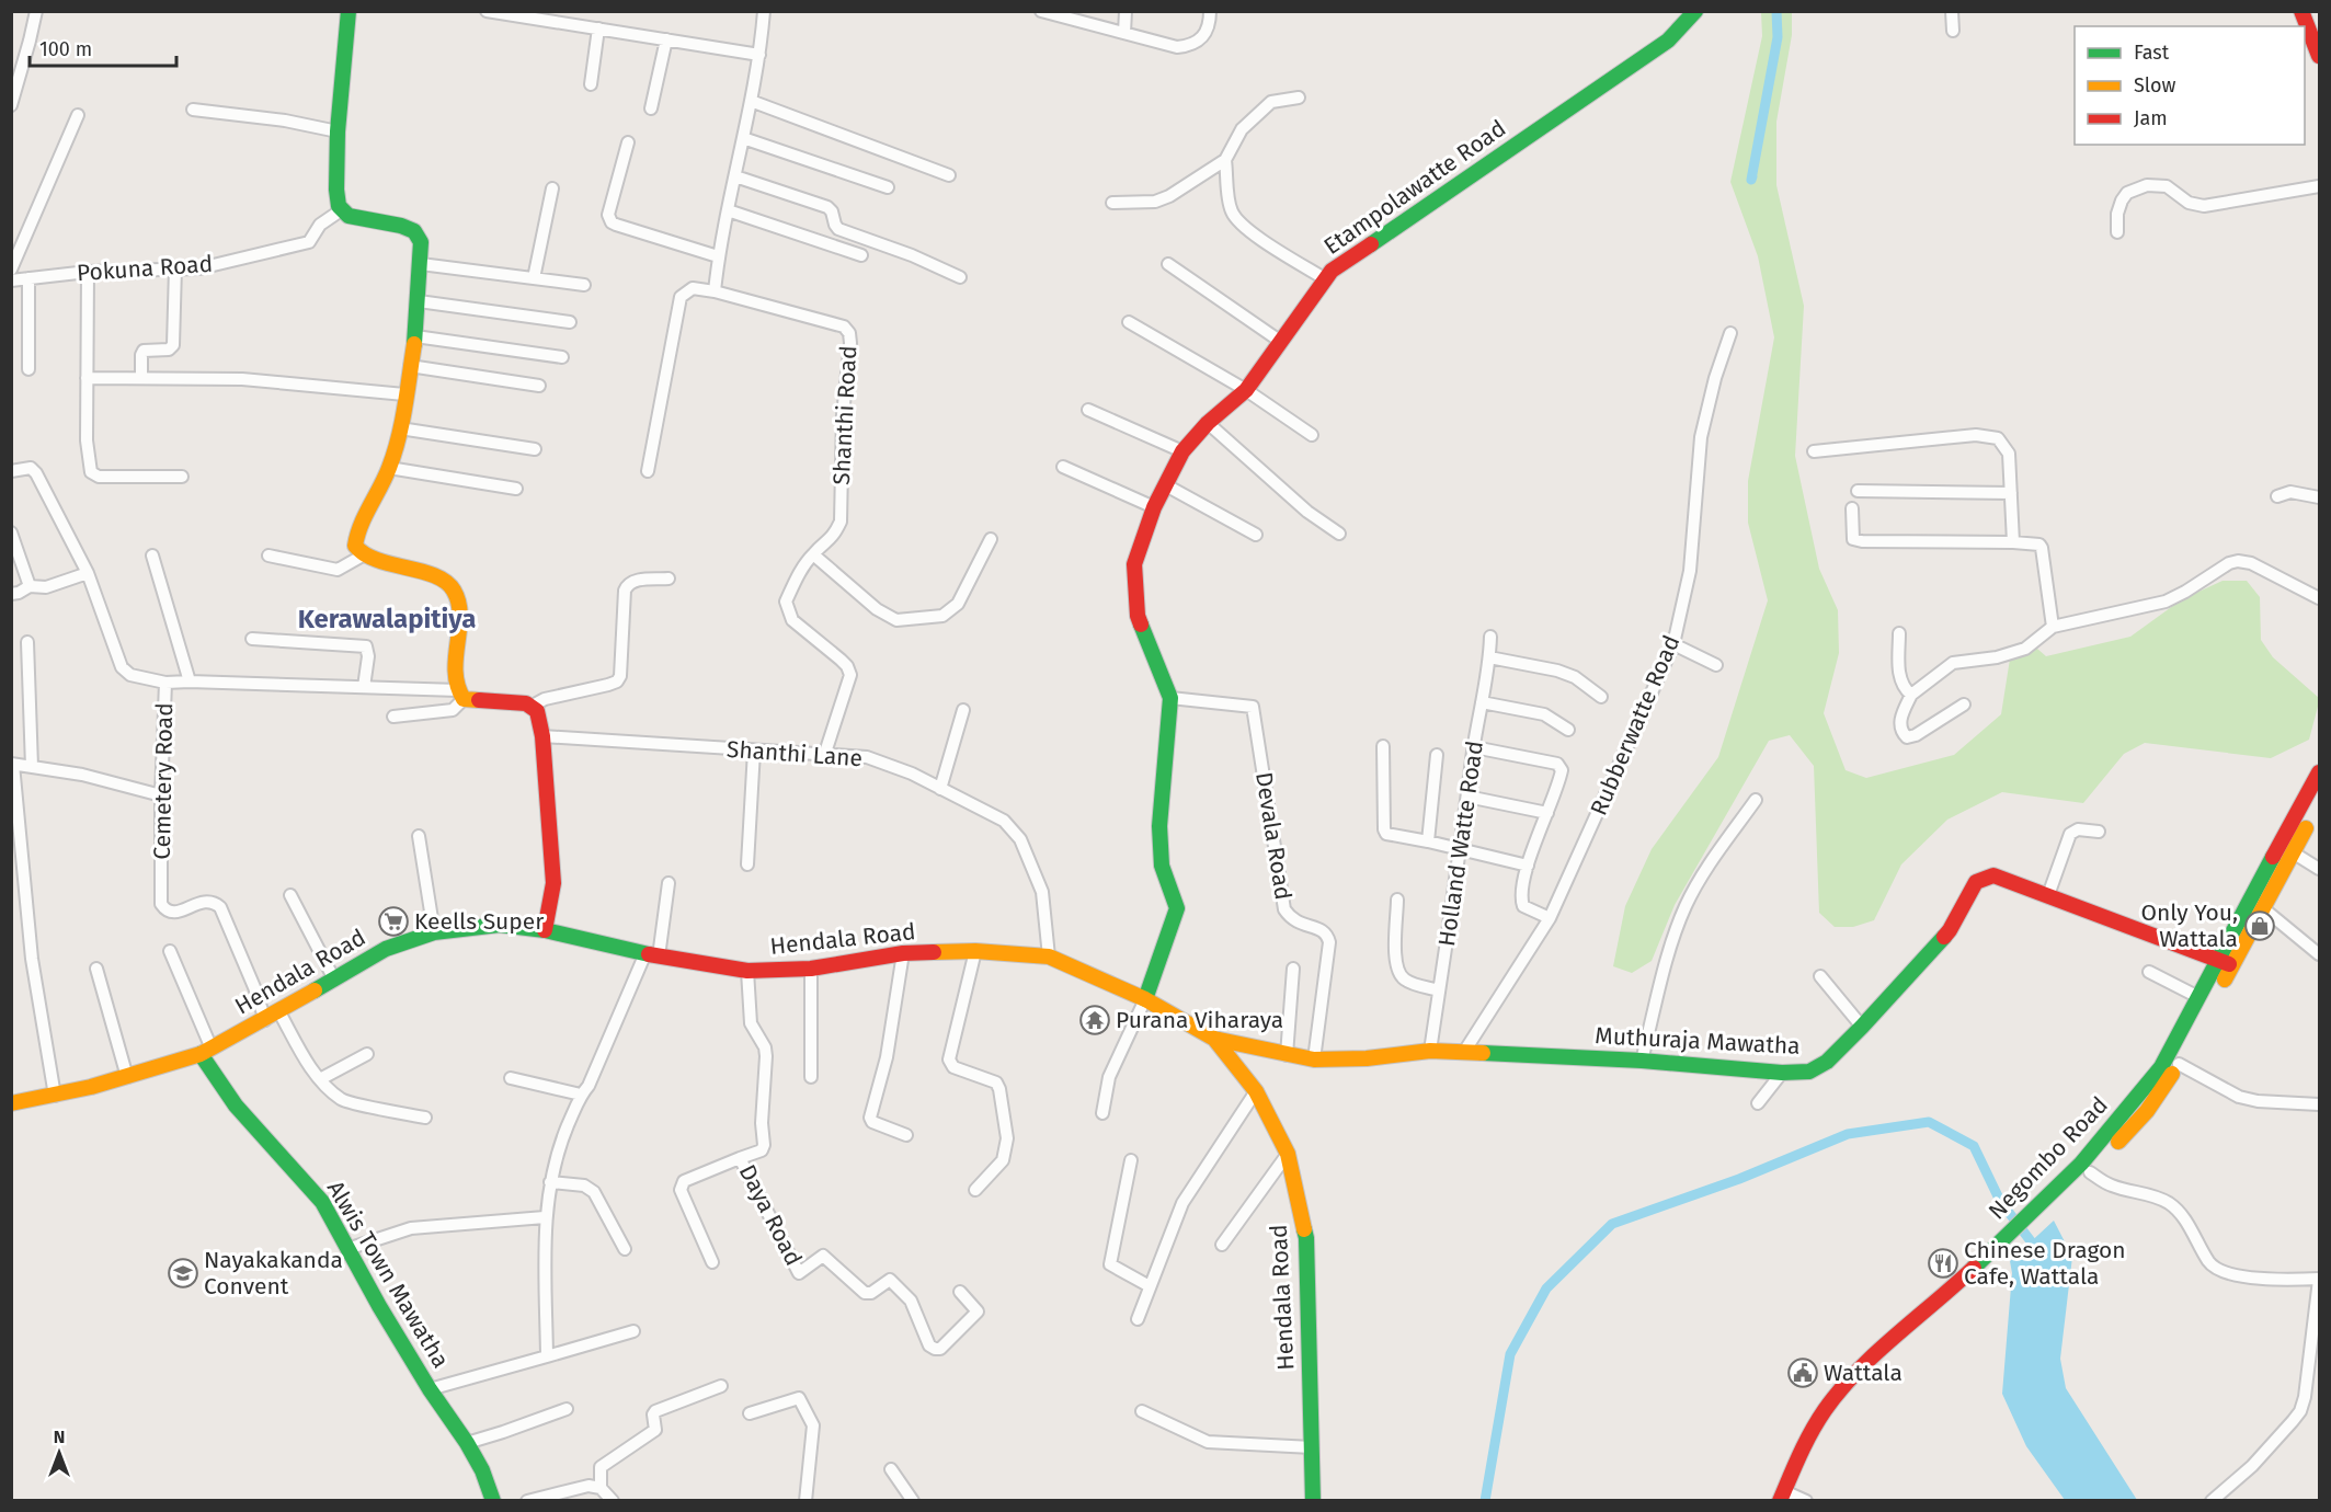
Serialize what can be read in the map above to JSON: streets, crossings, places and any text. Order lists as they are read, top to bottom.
{
  "streets": {
    "main road": [
      "Etampolawatte Road",
      "Hendala Road",
      "Muthuraja Mawatha",
      "Negombo Road",
      "Alwis Town Mawatha"
    ],
    "street": [
      "Pokuna Road",
      "Shanthi Road",
      "Rubberwatte Road",
      "Shanthi Lane",
      "Cemetery Road",
      "Devala Road",
      "Holland Watte Road",
      "Daya Road"
    ]
  },
  "crossings": [
    ["Etampolawatte Road", "Devala Road"],
    ["Etampolawatte Road", "Hendala Road"],
    ["Shanthi Road", "Shanthi Lane"],
    ["Rubberwatte Road", "Muthuraja Mawatha"],
    ["Shanthi Lane", "Hendala Road"],
    ["Cemetery Road", "Hendala Road"],
    ["Devala Road", "Muthuraja Mawatha"],
    ["Holland Watte Road", "Muthuraja Mawatha"],
    ["Hendala Road", "Muthuraja Mawatha"],
    ["Hendala Road", "Daya Road"],
    ["Hendala Road", "Alwis Town Mawatha"],
    ["Muthuraja Mawatha", "Negombo Road"]
  ],
  "districts": ["Kerawalapitiya"],
  "places": {
    "supermarket": ["Keells Super"],
    "shop": ["Only You, Wattala"],
    "temple": ["Purana Viharaya"],
    "restaurant": ["Chinese Dragon Cafe, Wattala"],
    "school or university": ["Nayakakanda Convent"],
    "public building": ["Wattala"]
  },
  "legend": ["Fast", "Slow", "Jam"],
  "scale_bar": "100 m",
  "north": "top"
}
